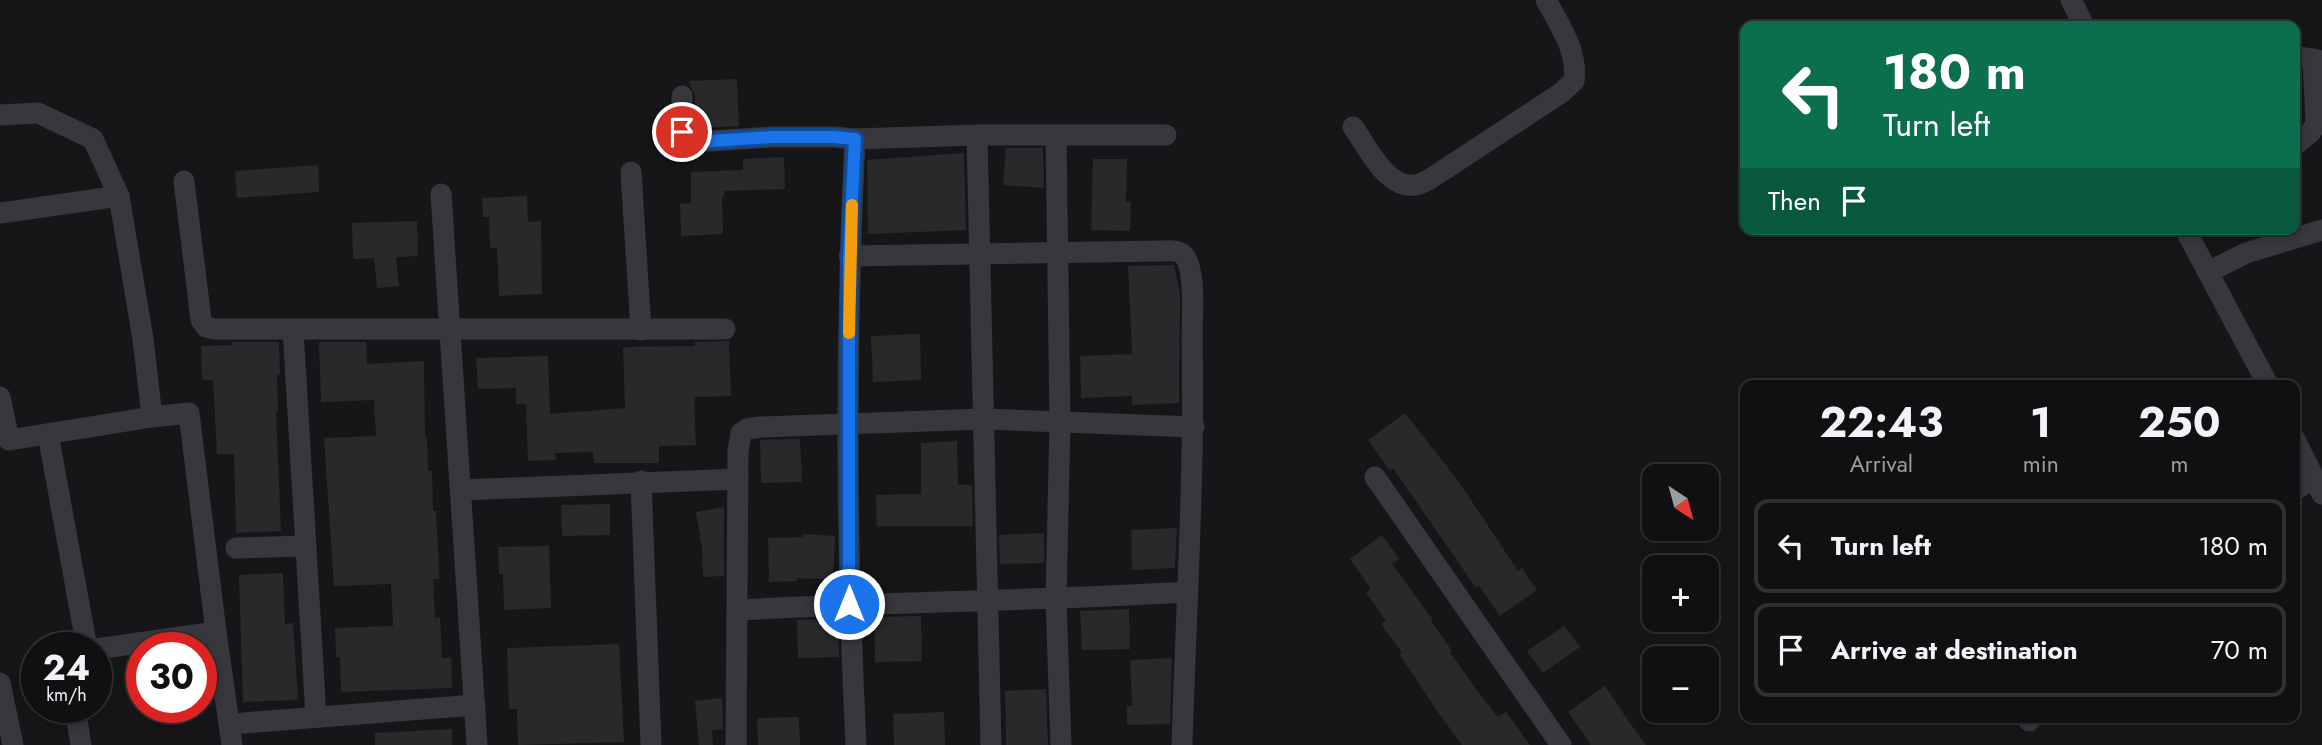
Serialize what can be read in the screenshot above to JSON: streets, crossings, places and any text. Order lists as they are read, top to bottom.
{
  "north": "bottom right",
  "page": {
    "turn": ["180 m", "Turn left"],
    "then": "Then",
    "eta": [
      "22:43",
      "Arrival",
      "1",
      "min",
      "250",
      "m"
    ],
    "map_buttons": ["+", "−"],
    "list": [
      {
        "name": "Turn left",
        "value": "180 m"
      },
      {
        "name": "Arrive at destination",
        "value": "70 m"
      }
    ],
    "speed": "24 km/h",
    "limit": "30"
  }
}
